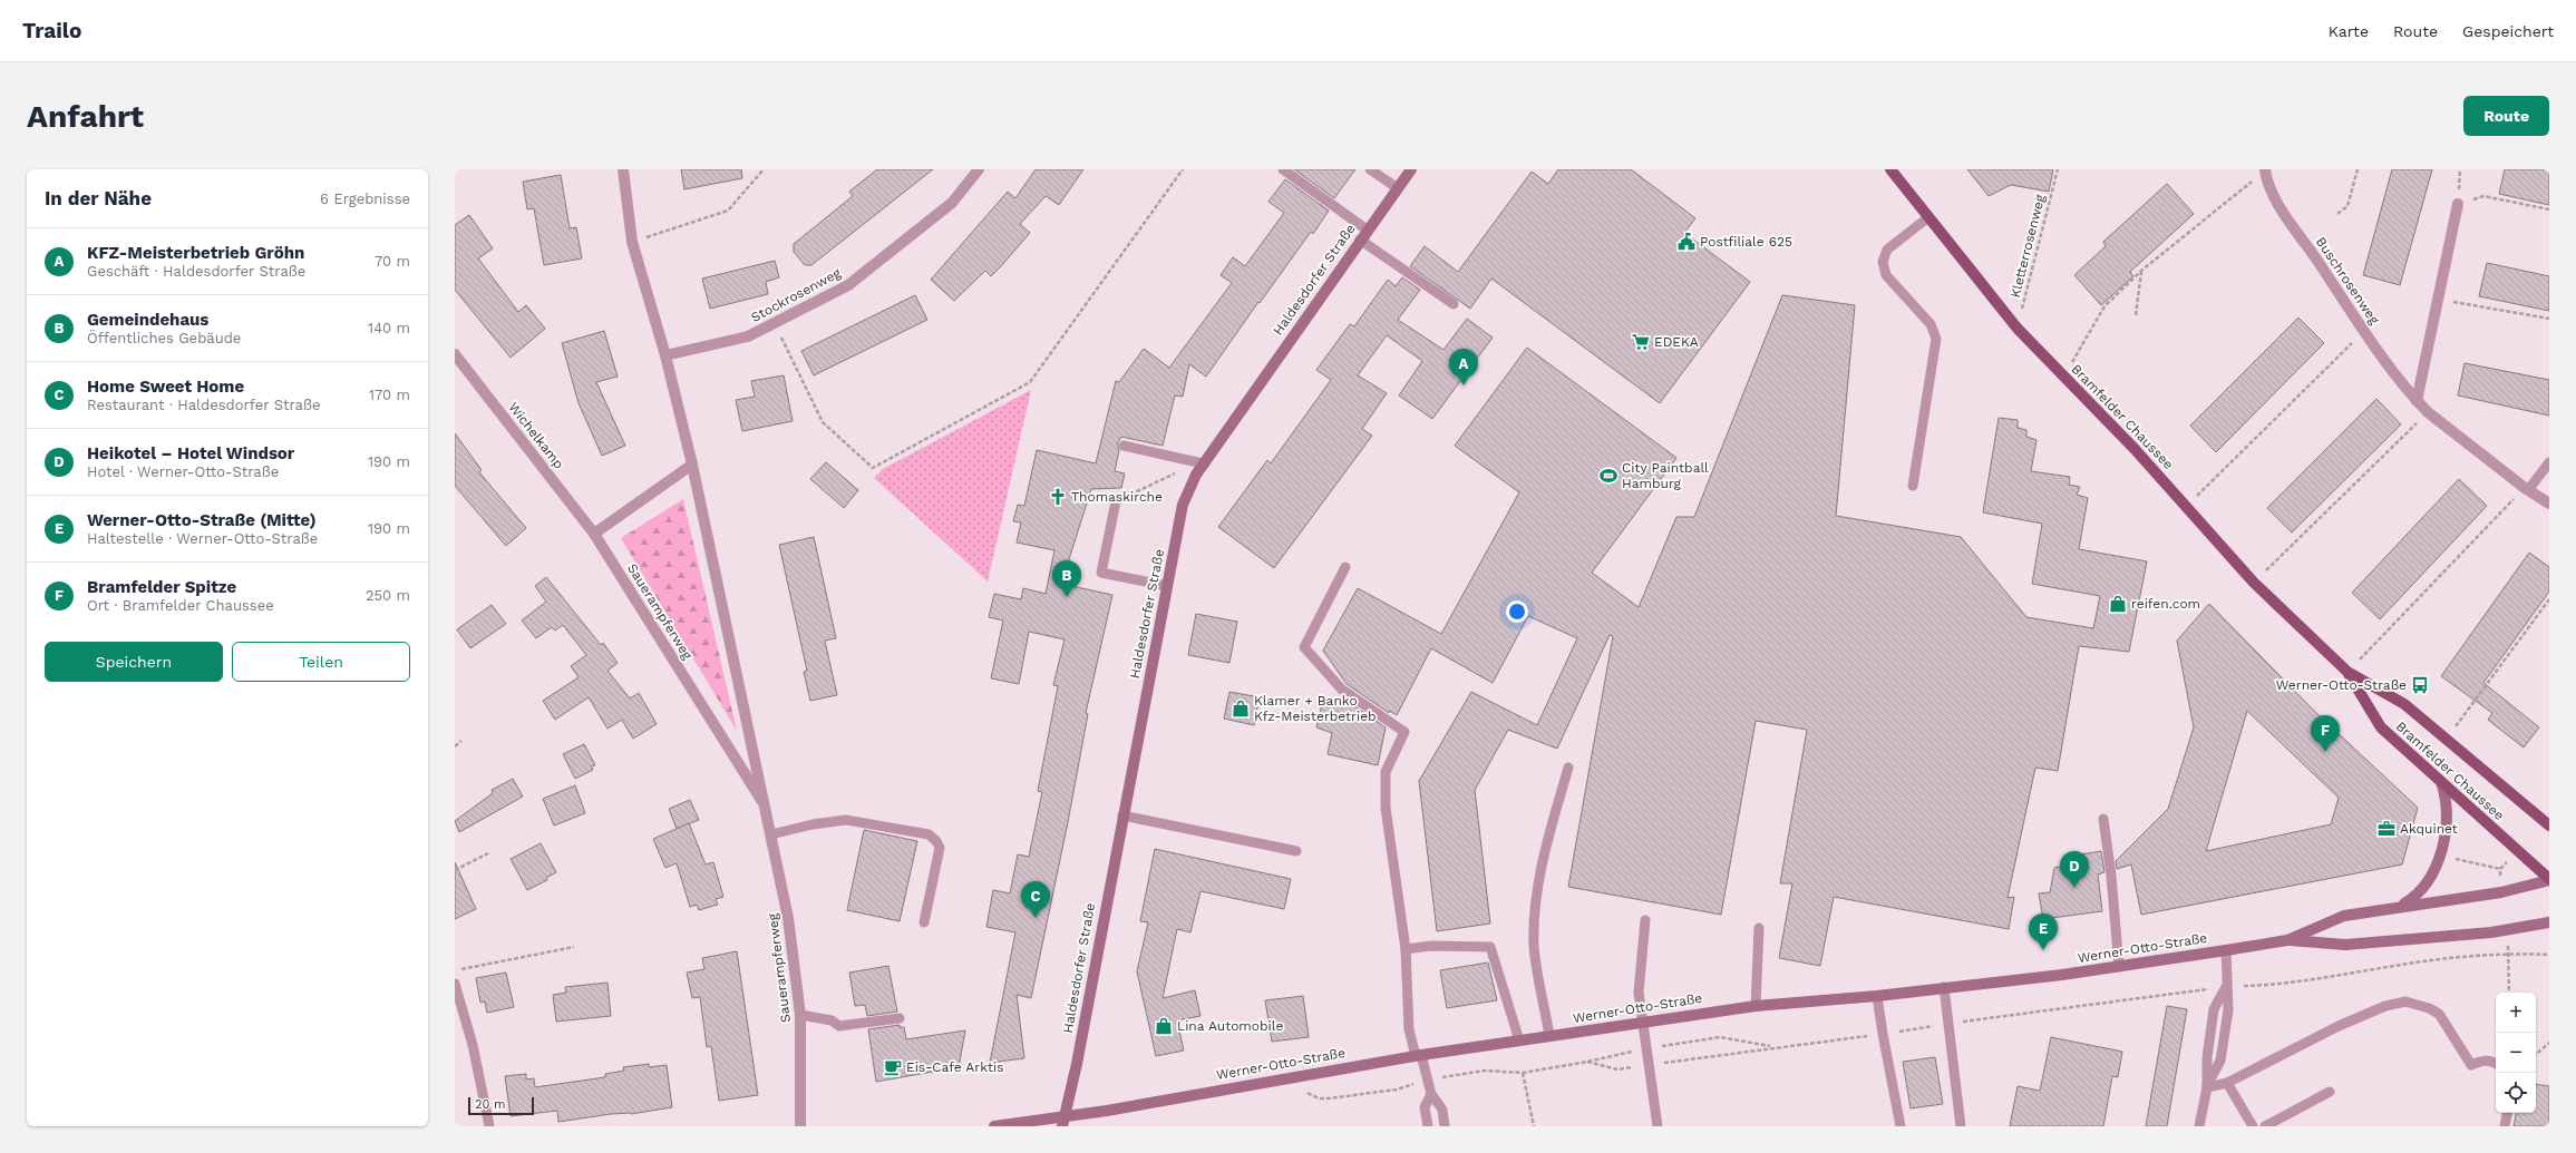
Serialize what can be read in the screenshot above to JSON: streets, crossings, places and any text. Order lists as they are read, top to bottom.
{
  "streets": {
    "main road": ["Haldesdorfer Straße", "Bramfelder Chaussee", "Werner-Otto-Straße"],
    "street": [
      "Buschrosenweg",
      "Stockrosenweg",
      "Wichelkamp",
      "Sauerampferweg"
    ],
    "path": ["Kletterrosenweg"]
  },
  "crossings": [
    ["Kletterrosenweg", "Bramfelder Chaussee"],
    ["Haldesdorfer Straße", "Werner-Otto-Straße"],
    ["Stockrosenweg", "Sauerampferweg"],
    ["Bramfelder Chaussee", "Werner-Otto-Straße"],
    ["Wichelkamp", "Sauerampferweg"]
  ],
  "places": {
    "public building": ["Postfiliale 625"],
    "supermarket": ["EDEKA"],
    "sports": ["City Paintball Hamburg"],
    "church": ["Thomaskirche"],
    "shop": ["reifen.com", "Klamer + Banko Kfz-Meisterbetrieb", "Lina Automobile"],
    "bus stop": ["Werner-Otto-Straße"],
    "office": ["Akquinet"],
    "cafe": ["Eis-Cafe Arktis"]
  },
  "scale_bar": "20 m",
  "page": {
    "header": "Trailo",
    "nav": ["Karte", "Route", "Gespeichert"],
    "buttons": [
      "Route",
      ["Speichern", "Teilen"]
    ],
    "title": "Anfahrt",
    "heading": ["In der Nähe", "6 Ergebnisse"],
    "list": [
      {
        "mark": "A",
        "name": "KFZ-Meisterbetrieb Gröhn",
        "note": "Geschäft · Haldesdorfer Straße",
        "value": "70 m"
      },
      {
        "mark": "B",
        "name": "Gemeindehaus",
        "note": "Öffentliches Gebäude",
        "value": "140 m"
      },
      {
        "mark": "C",
        "name": "Home Sweet Home",
        "note": "Restaurant · Haldesdorfer Straße",
        "value": "170 m"
      },
      {
        "mark": "D",
        "name": "Heikotel – Hotel Windsor",
        "note": "Hotel · Werner-Otto-Straße",
        "value": "190 m"
      },
      {
        "mark": "E",
        "name": "Werner-Otto-Straße (Mitte)",
        "note": "Haltestelle · Werner-Otto-Straße",
        "value": "190 m"
      },
      {
        "mark": "F",
        "name": "Bramfelder Spitze",
        "note": "Ort · Bramfelder Chaussee",
        "value": "250 m"
      }
    ],
    "pins": [
      "A",
      "B",
      "F",
      "D",
      "C",
      "E"
    ],
    "map_buttons": ["+", "−"],
    "scale": "20 m"
  }
}
